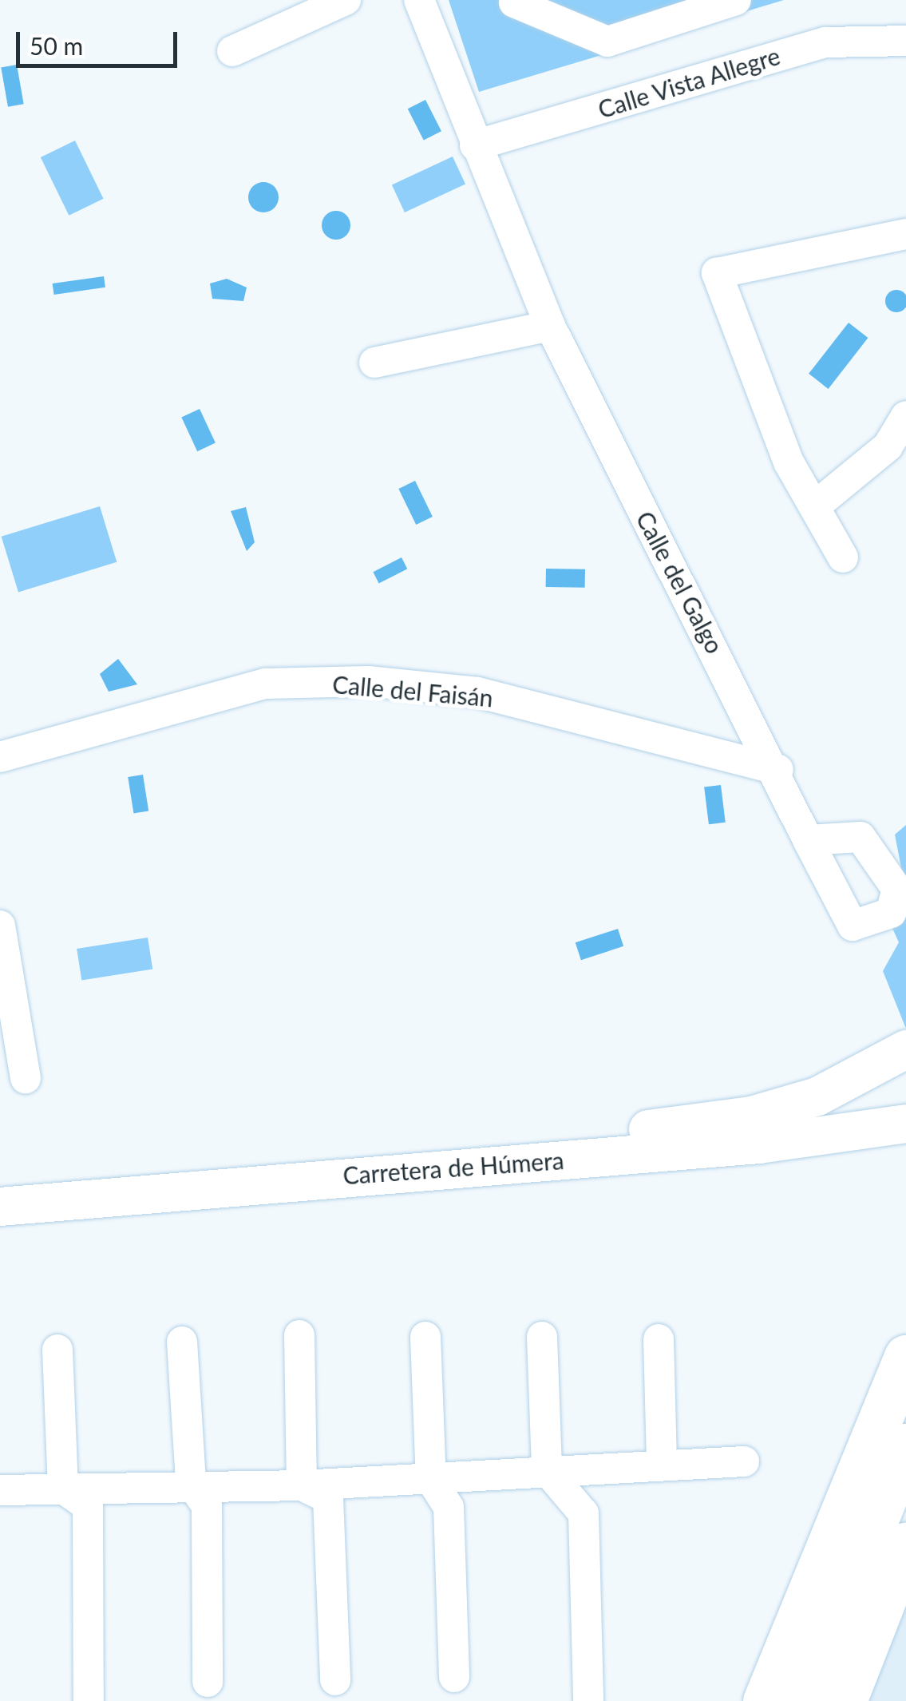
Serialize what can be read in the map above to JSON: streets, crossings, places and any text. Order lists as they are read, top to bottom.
{
  "streets": {
    "main road": ["Carretera de Húmera"],
    "street": ["Calle Vista Allegre", "Calle del Galgo", "Calle del Faisán"]
  },
  "crossings": [
    ["Calle Vista Allegre", "Calle del Galgo"],
    ["Calle del Galgo", "Calle del Faisán"]
  ],
  "scale_bar": "50 m"
}
